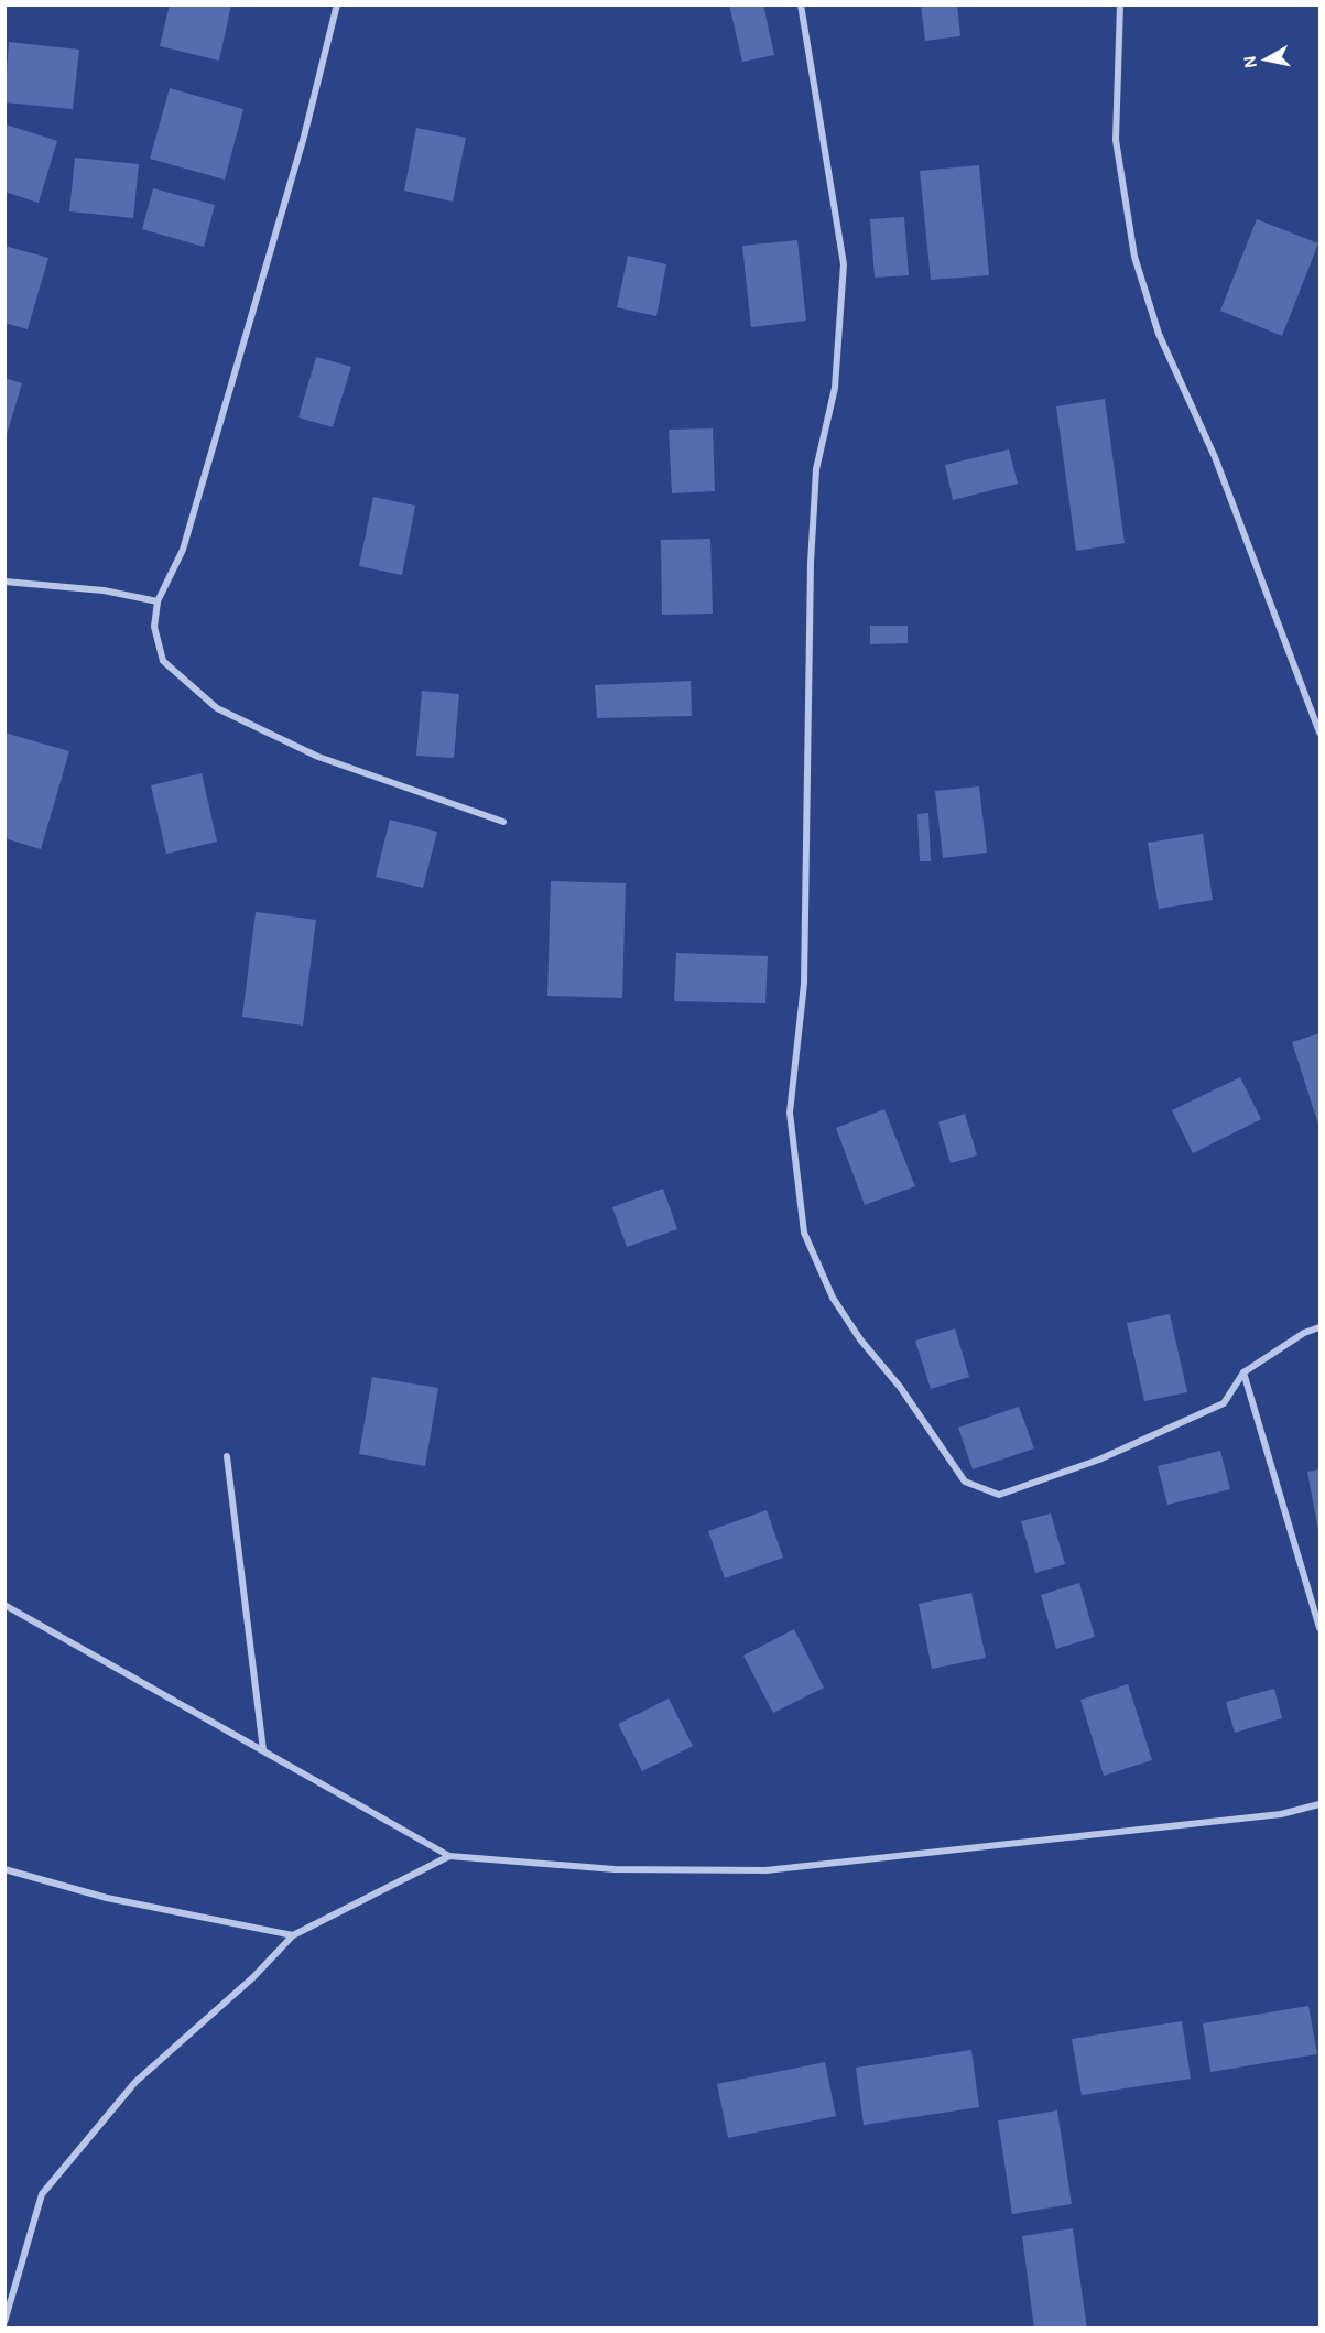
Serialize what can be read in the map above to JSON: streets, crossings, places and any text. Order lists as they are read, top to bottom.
{
  "north": "left"
}
